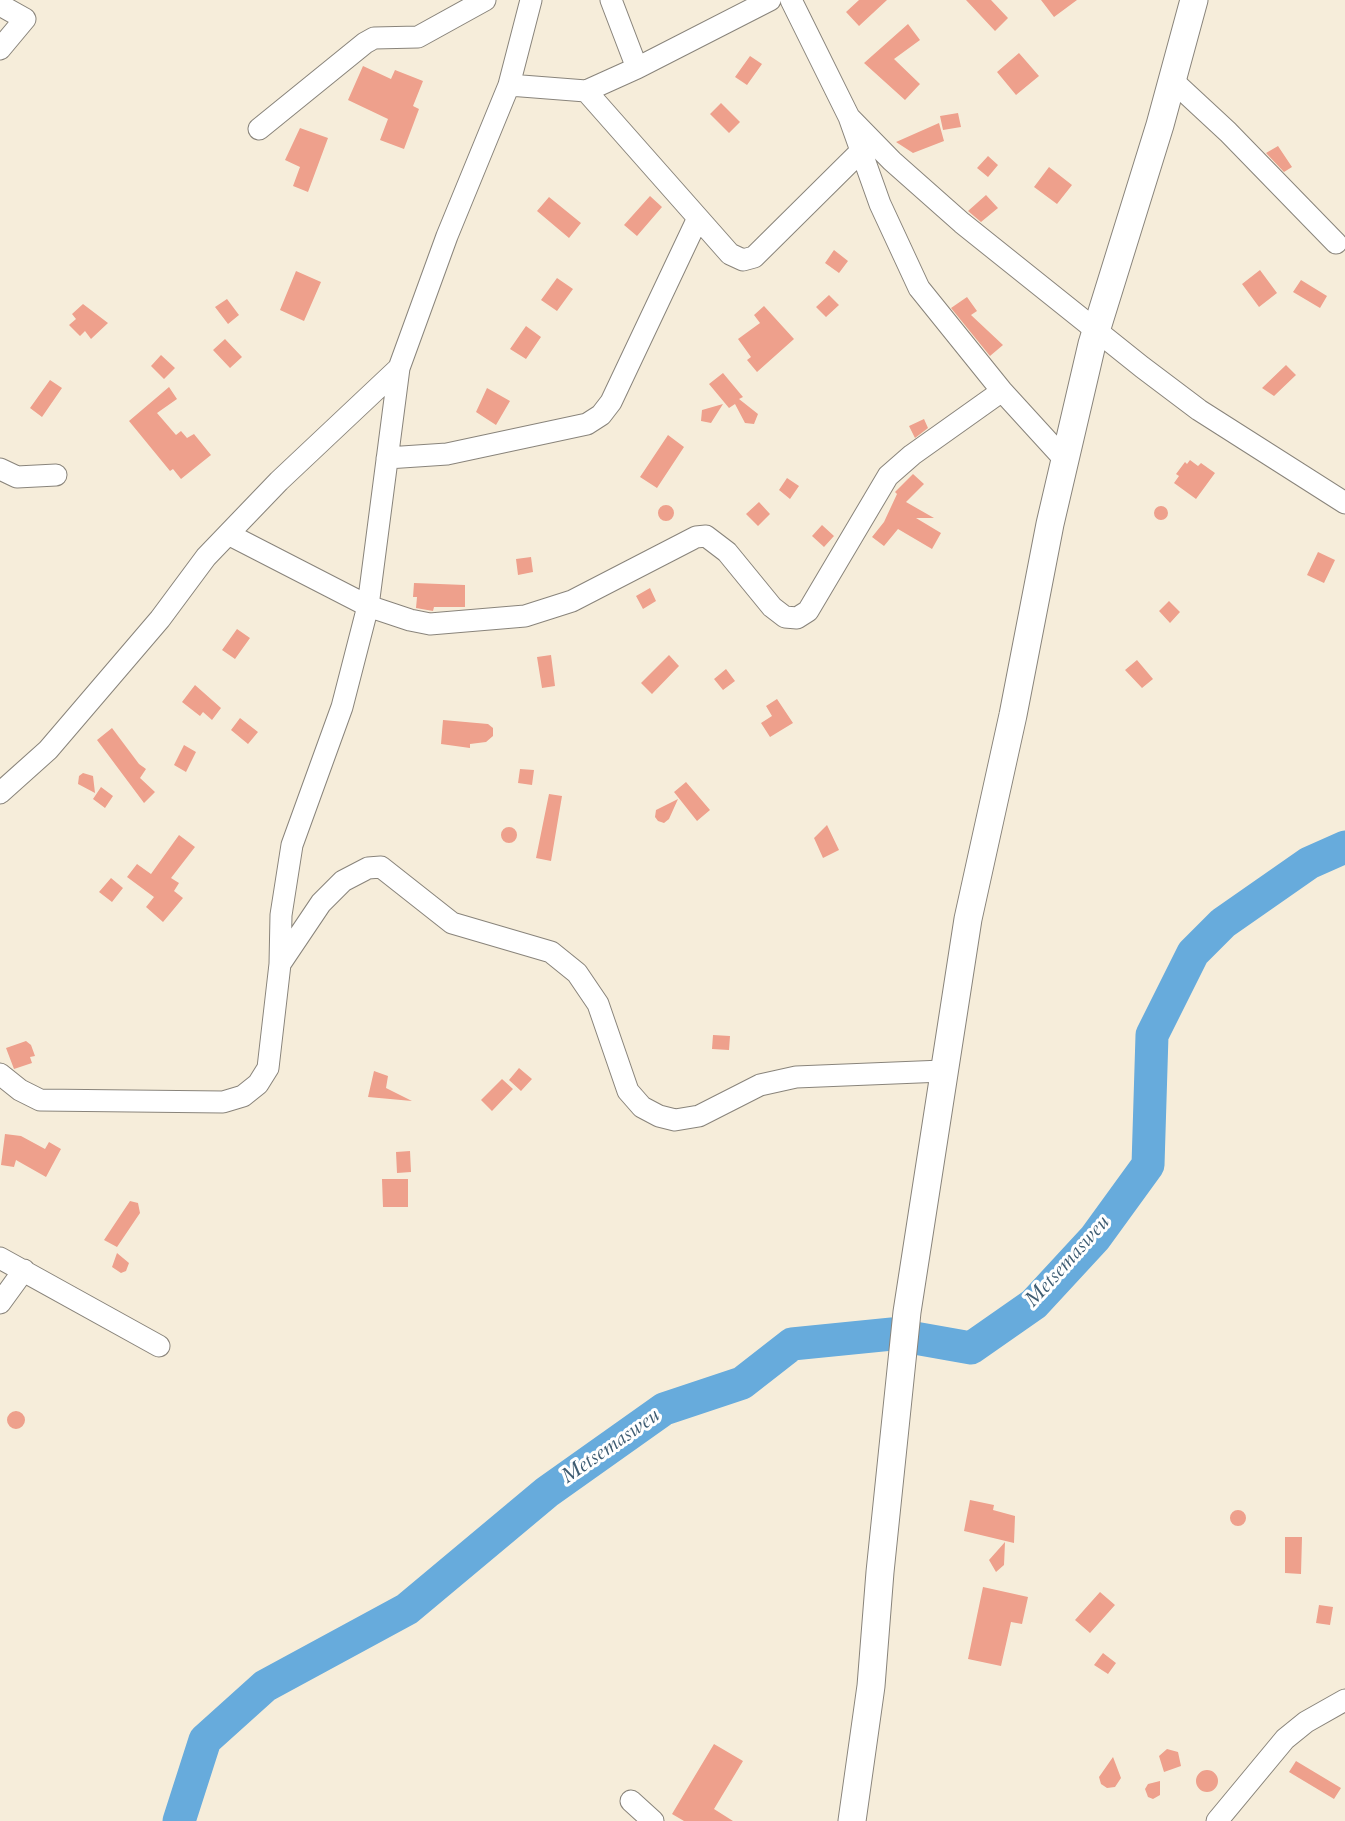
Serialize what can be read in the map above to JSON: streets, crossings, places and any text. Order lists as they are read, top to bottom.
{
  "water": ["Metsemasweu"]
}
